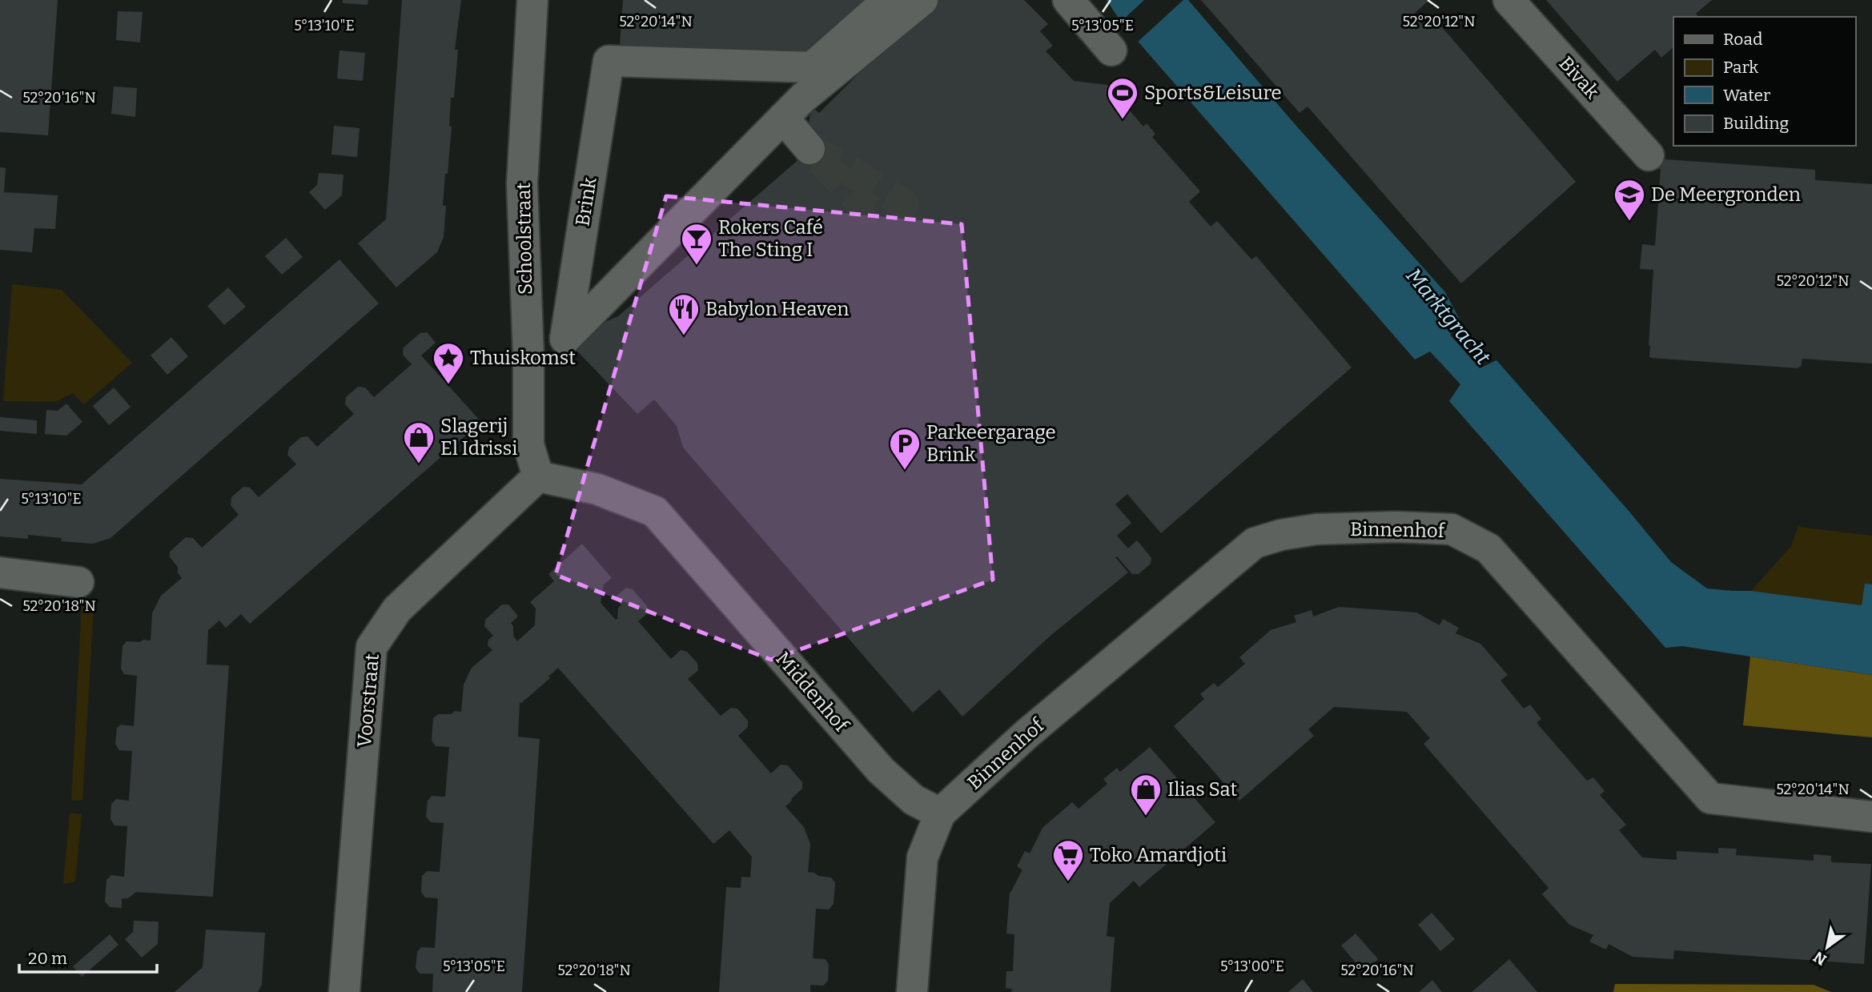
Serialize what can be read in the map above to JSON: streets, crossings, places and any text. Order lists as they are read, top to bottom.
{
  "streets": {
    "street": [
      "Bivak",
      "Brink",
      "Schoolstraat",
      "Binnenhof",
      "Middenhof",
      "Voorstraat"
    ]
  },
  "crossings": [
    ["Schoolstraat", "Middenhof"],
    ["Schoolstraat", "Voorstraat"],
    ["Binnenhof", "Middenhof"],
    ["Middenhof", "Voorstraat"]
  ],
  "water": ["Marktgracht"],
  "places": {
    "sports": ["Sports&Leisure"],
    "school or university": ["De Meergronden"],
    "bar": ["Rokers Café The Sting I"],
    "restaurant": ["Babylon Heaven"],
    "place": ["Thuiskomst"],
    "shop": ["Slagerij El Idrissi", "Ilias Sat"],
    "parking": ["Parkeergarage Brink"],
    "supermarket": ["Toko Amardjoti"]
  },
  "legend": [
    "Road",
    "Park",
    "Water",
    "Building"
  ],
  "scale_bar": "20 m",
  "north": "bottom left",
  "coordinates": [
    "52°20'12\"N",
    "52°20'14\"N",
    "5°13'10\"E",
    "5°13'05\"E",
    "52°20'16\"N",
    "52°20'18\"N",
    "5°13'00\"E"
  ]
}
